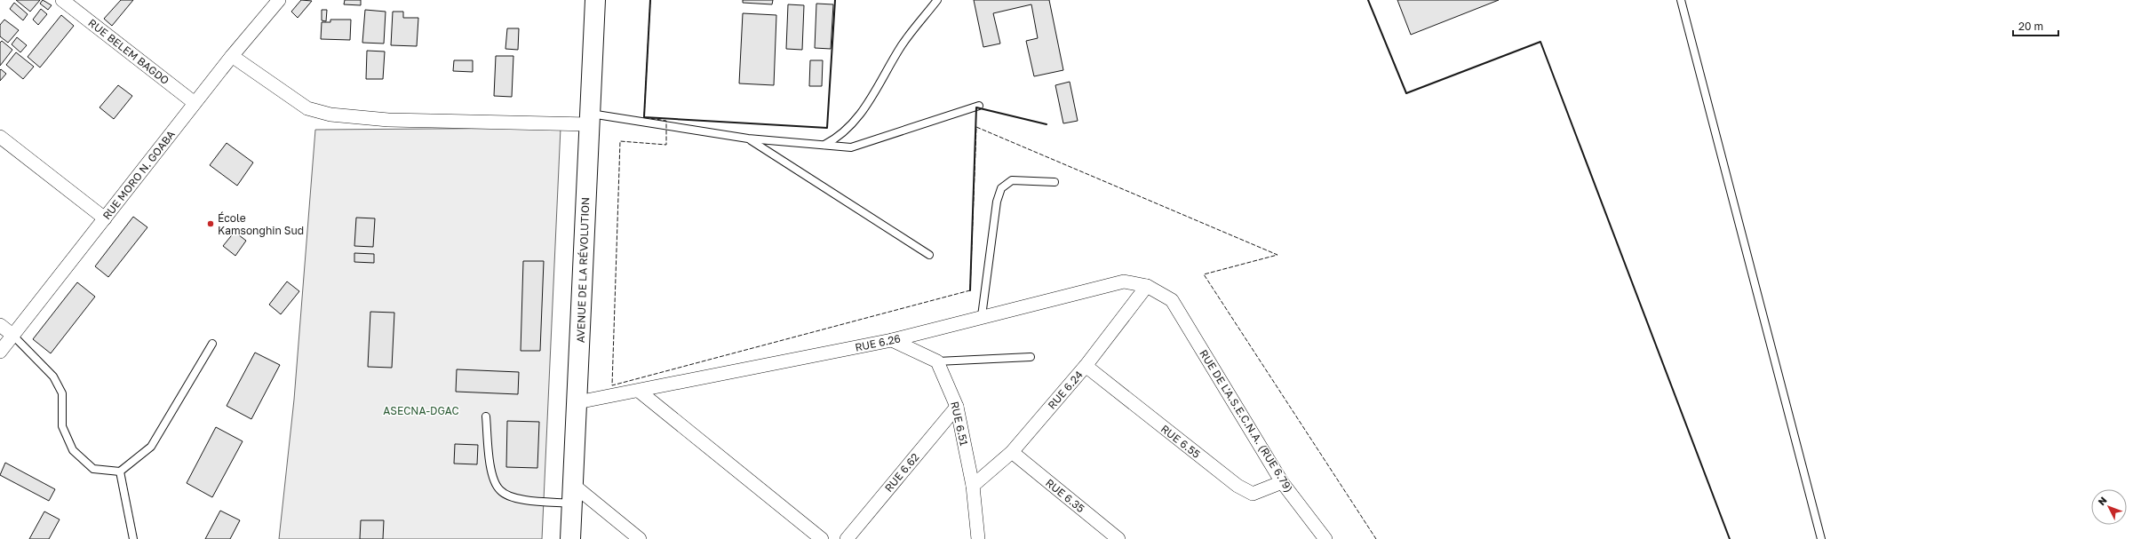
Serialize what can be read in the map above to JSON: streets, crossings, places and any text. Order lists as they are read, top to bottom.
{
  "streets": {
    "main road": ["AVENUE DE LA RÉVOLUTION"],
    "street": [
      "RUE BELEM BAGDO",
      "RUE MORO N. GOABA",
      "RUE 6.26",
      "RUE 6.24",
      "RUE DE L'A.S.E.C.N.A. (RUE 6.79)",
      "RUE 6.51",
      "RUE 6.55",
      "RUE 6.62",
      "RUE 6.35"
    ]
  },
  "crossings": [
    ["RUE BELEM BAGDO", "RUE MORO N. GOABA"],
    ["AVENUE DE LA RÉVOLUTION", "RUE 6.26"],
    ["RUE 6.26", "RUE 6.24"],
    ["RUE 6.26", "RUE DE L'A.S.E.C.N.A. (RUE 6.79)"],
    ["RUE 6.24", "RUE 6.51"],
    ["RUE 6.24", "RUE 6.55"],
    ["RUE 6.24", "RUE 6.35"],
    ["RUE DE L'A.S.E.C.N.A. (RUE 6.79)", "RUE 6.55"],
    ["RUE 6.51", "RUE 6.62"]
  ],
  "parks": ["ASECNA-DGAC"],
  "places": ["École Kamsonghin Sud"],
  "scale_bar": "20 m",
  "north": "top left"
}
